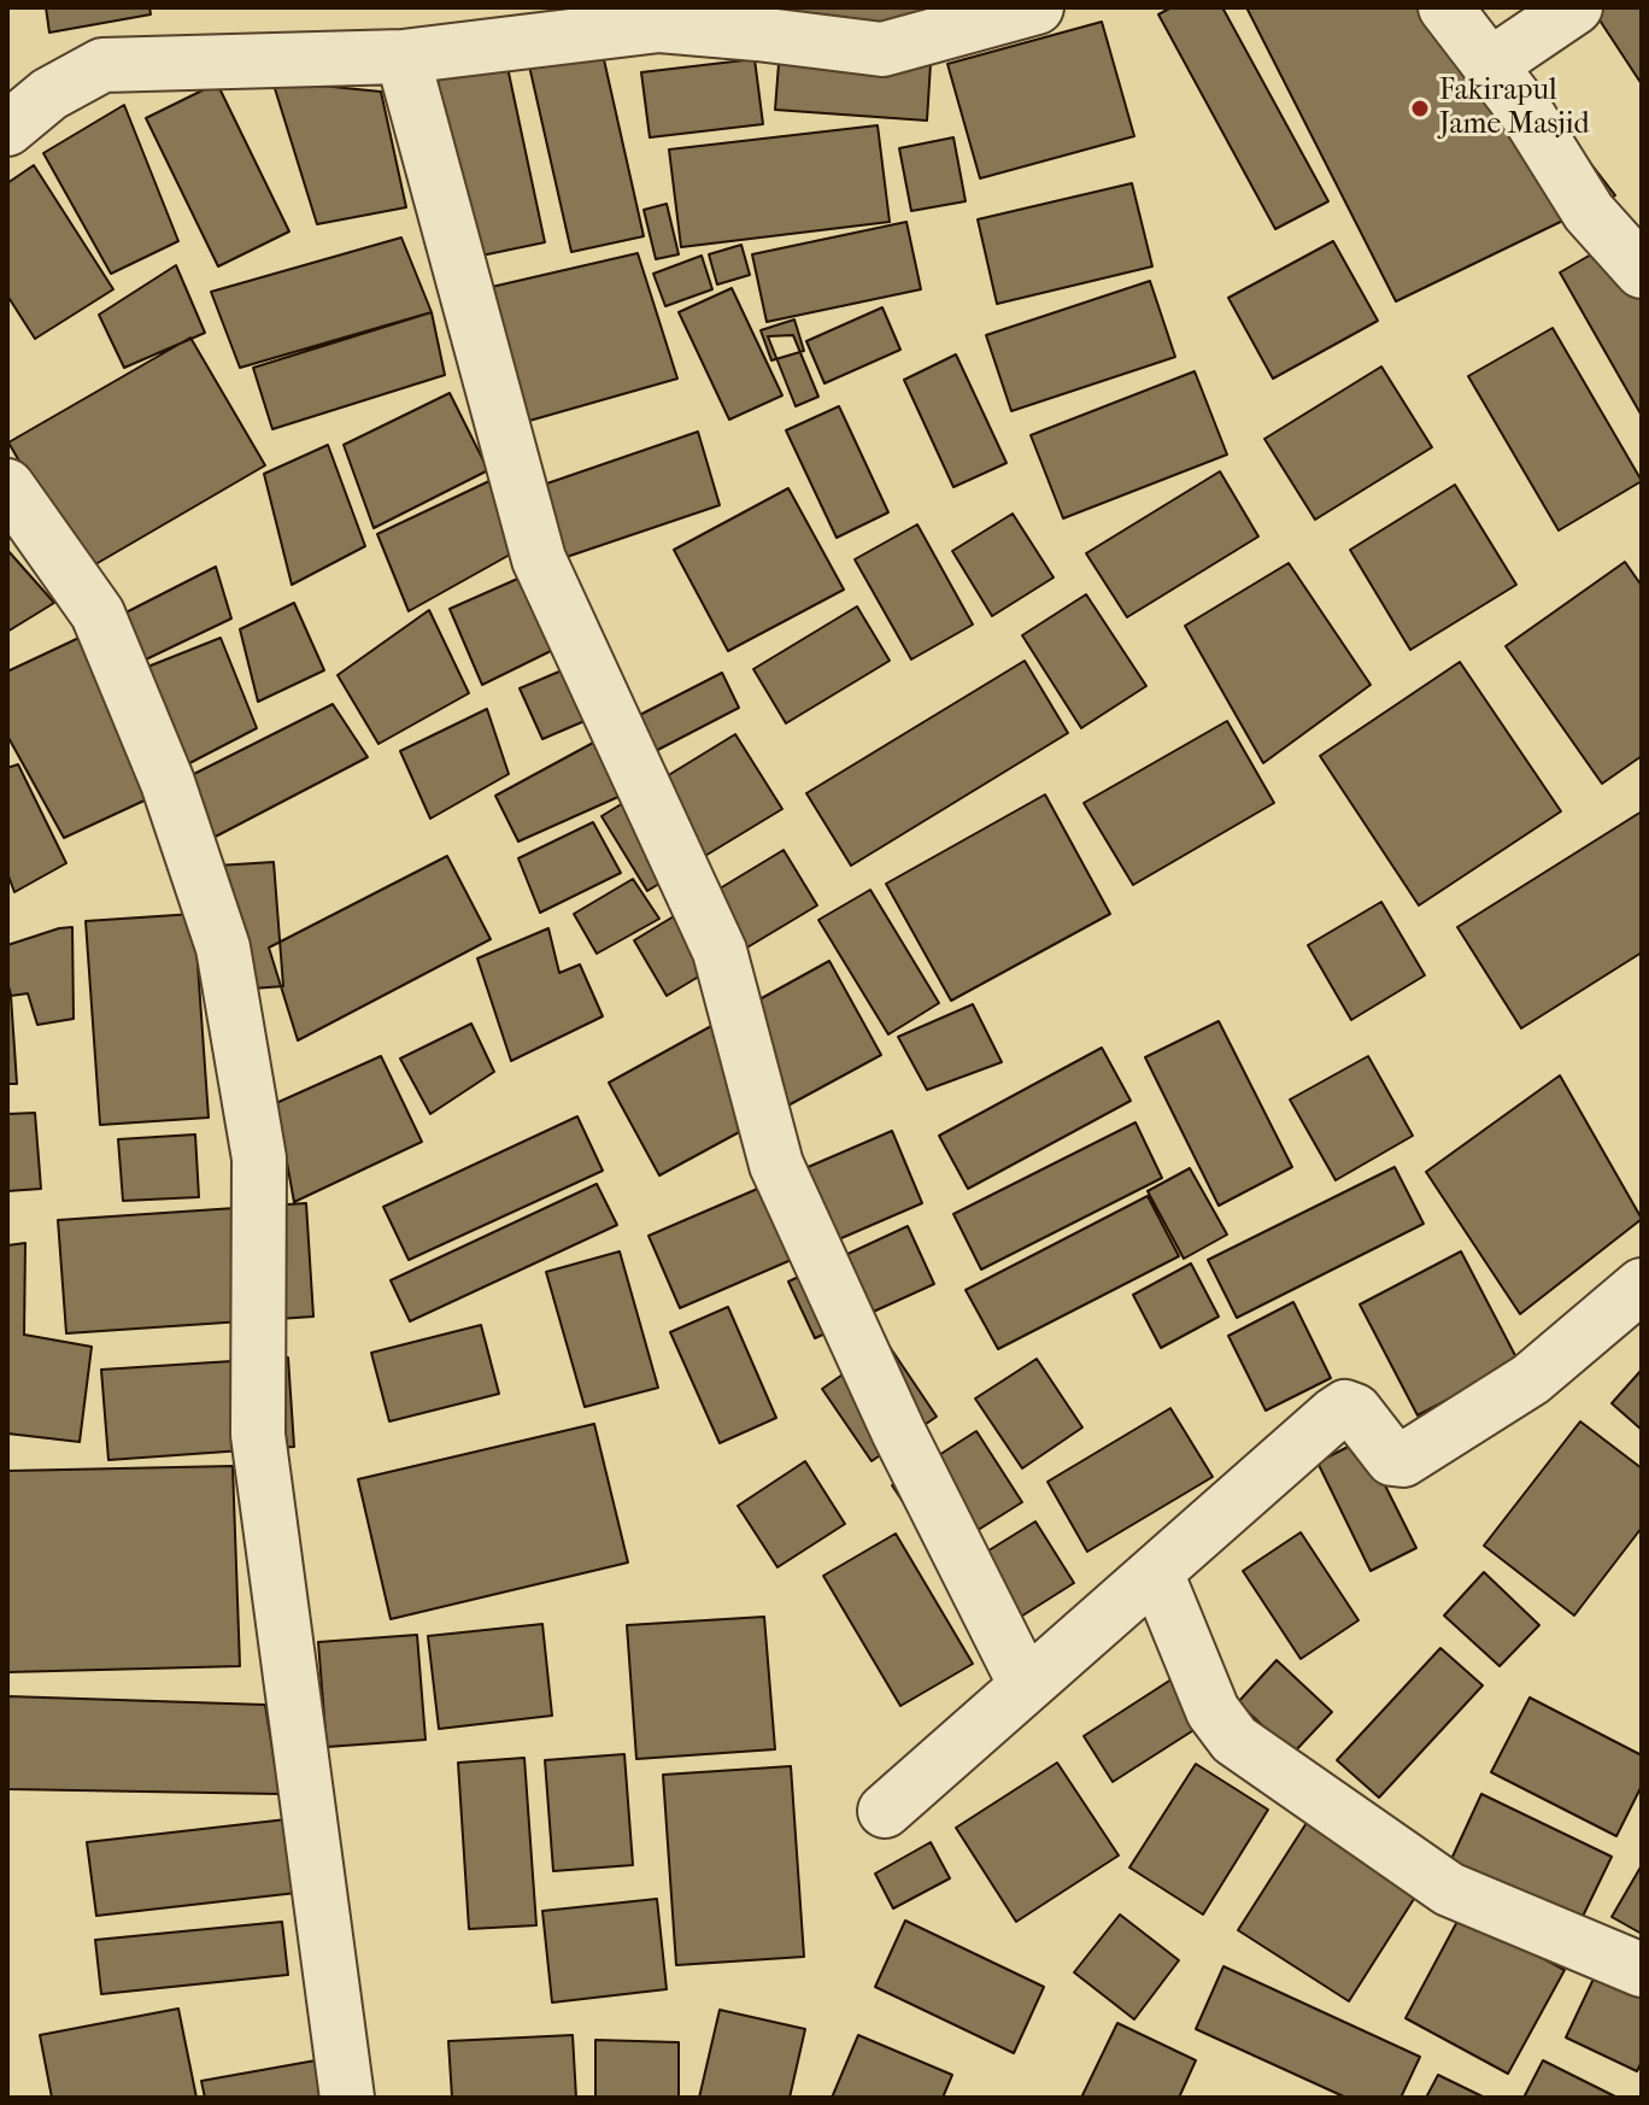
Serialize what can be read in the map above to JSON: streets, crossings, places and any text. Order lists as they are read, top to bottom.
{
  "places": ["Fakirapul Jame Masjid"]
}
